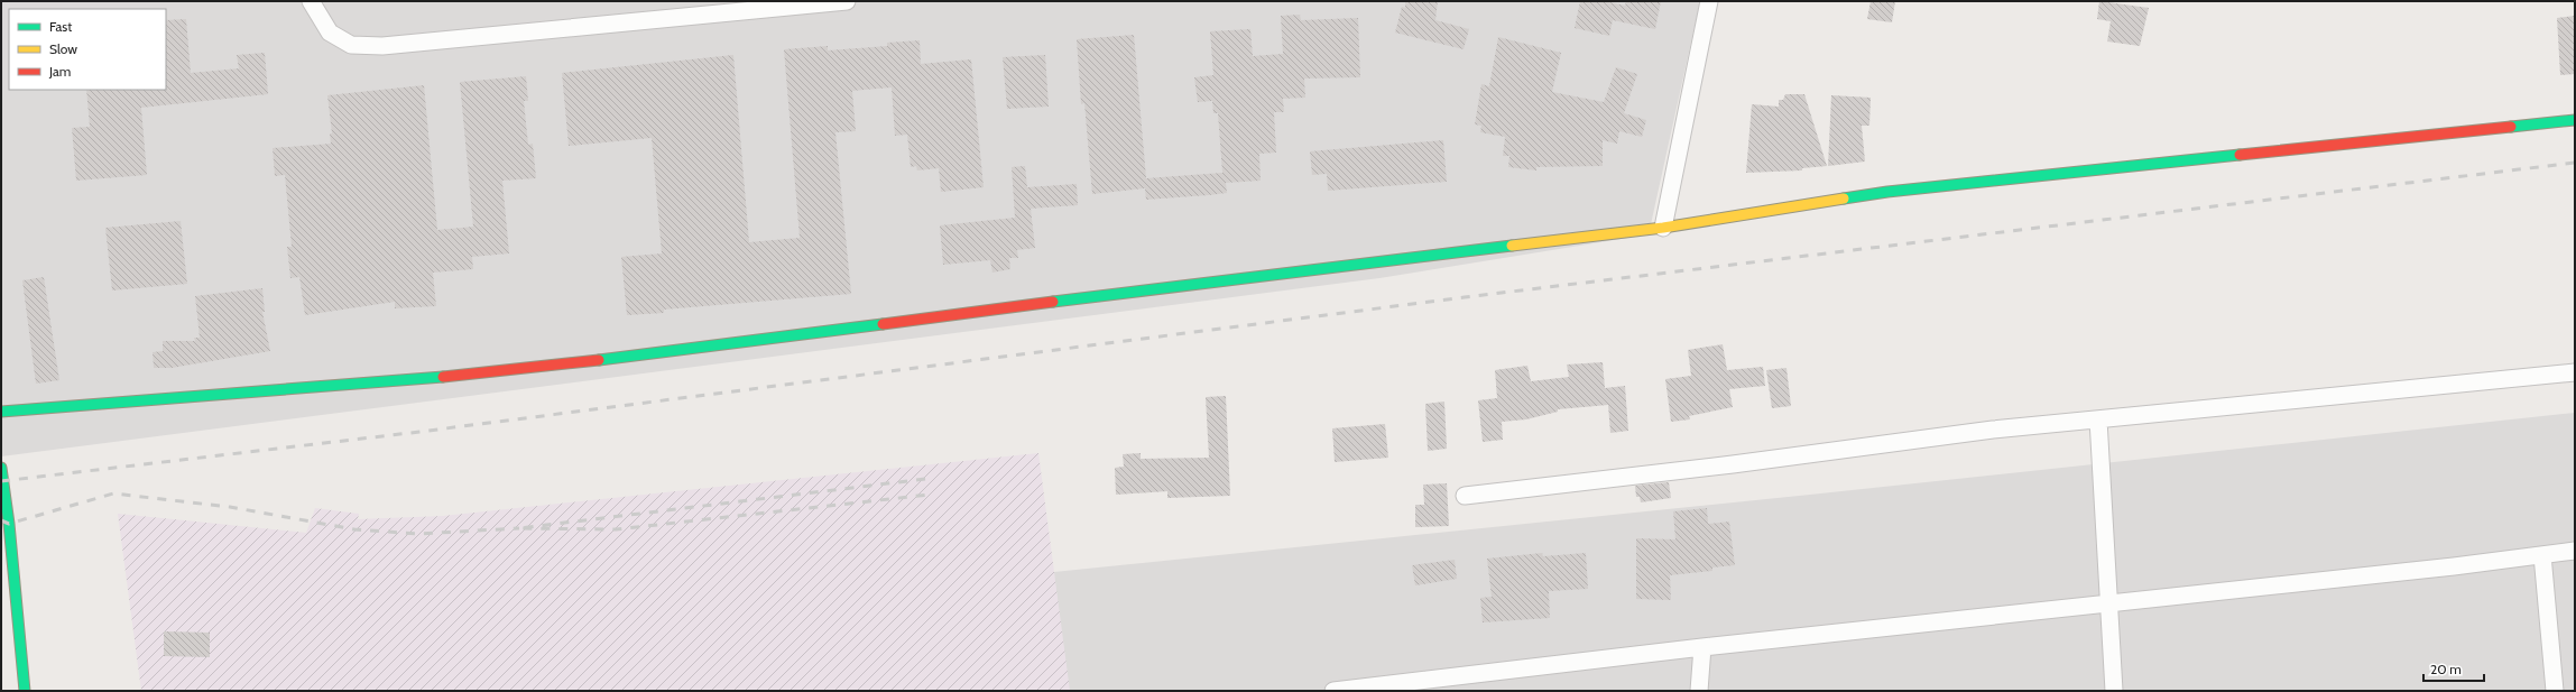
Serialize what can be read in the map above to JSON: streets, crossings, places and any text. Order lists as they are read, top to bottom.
{
  "legend": ["Fast", "Slow", "Jam"],
  "scale_bar": "20 m"
}
